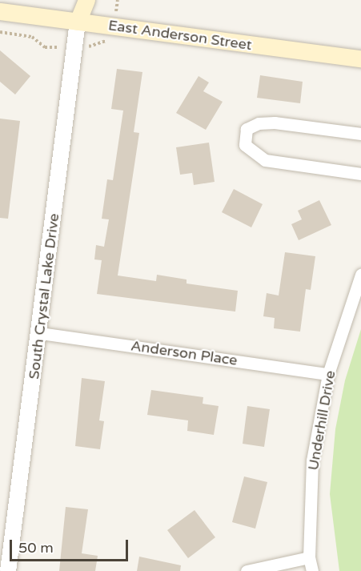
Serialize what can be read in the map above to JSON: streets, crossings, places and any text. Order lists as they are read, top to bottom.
{
  "streets": {
    "main road": ["East Anderson Street", "South Crystal Lake Drive"],
    "street": ["Anderson Place", "Underhill Drive"]
  },
  "crossings": [
    ["East Anderson Street", "South Crystal Lake Drive"],
    ["South Crystal Lake Drive", "Anderson Place"],
    ["Anderson Place", "Underhill Drive"]
  ],
  "scale_bar": "50 m"
}
